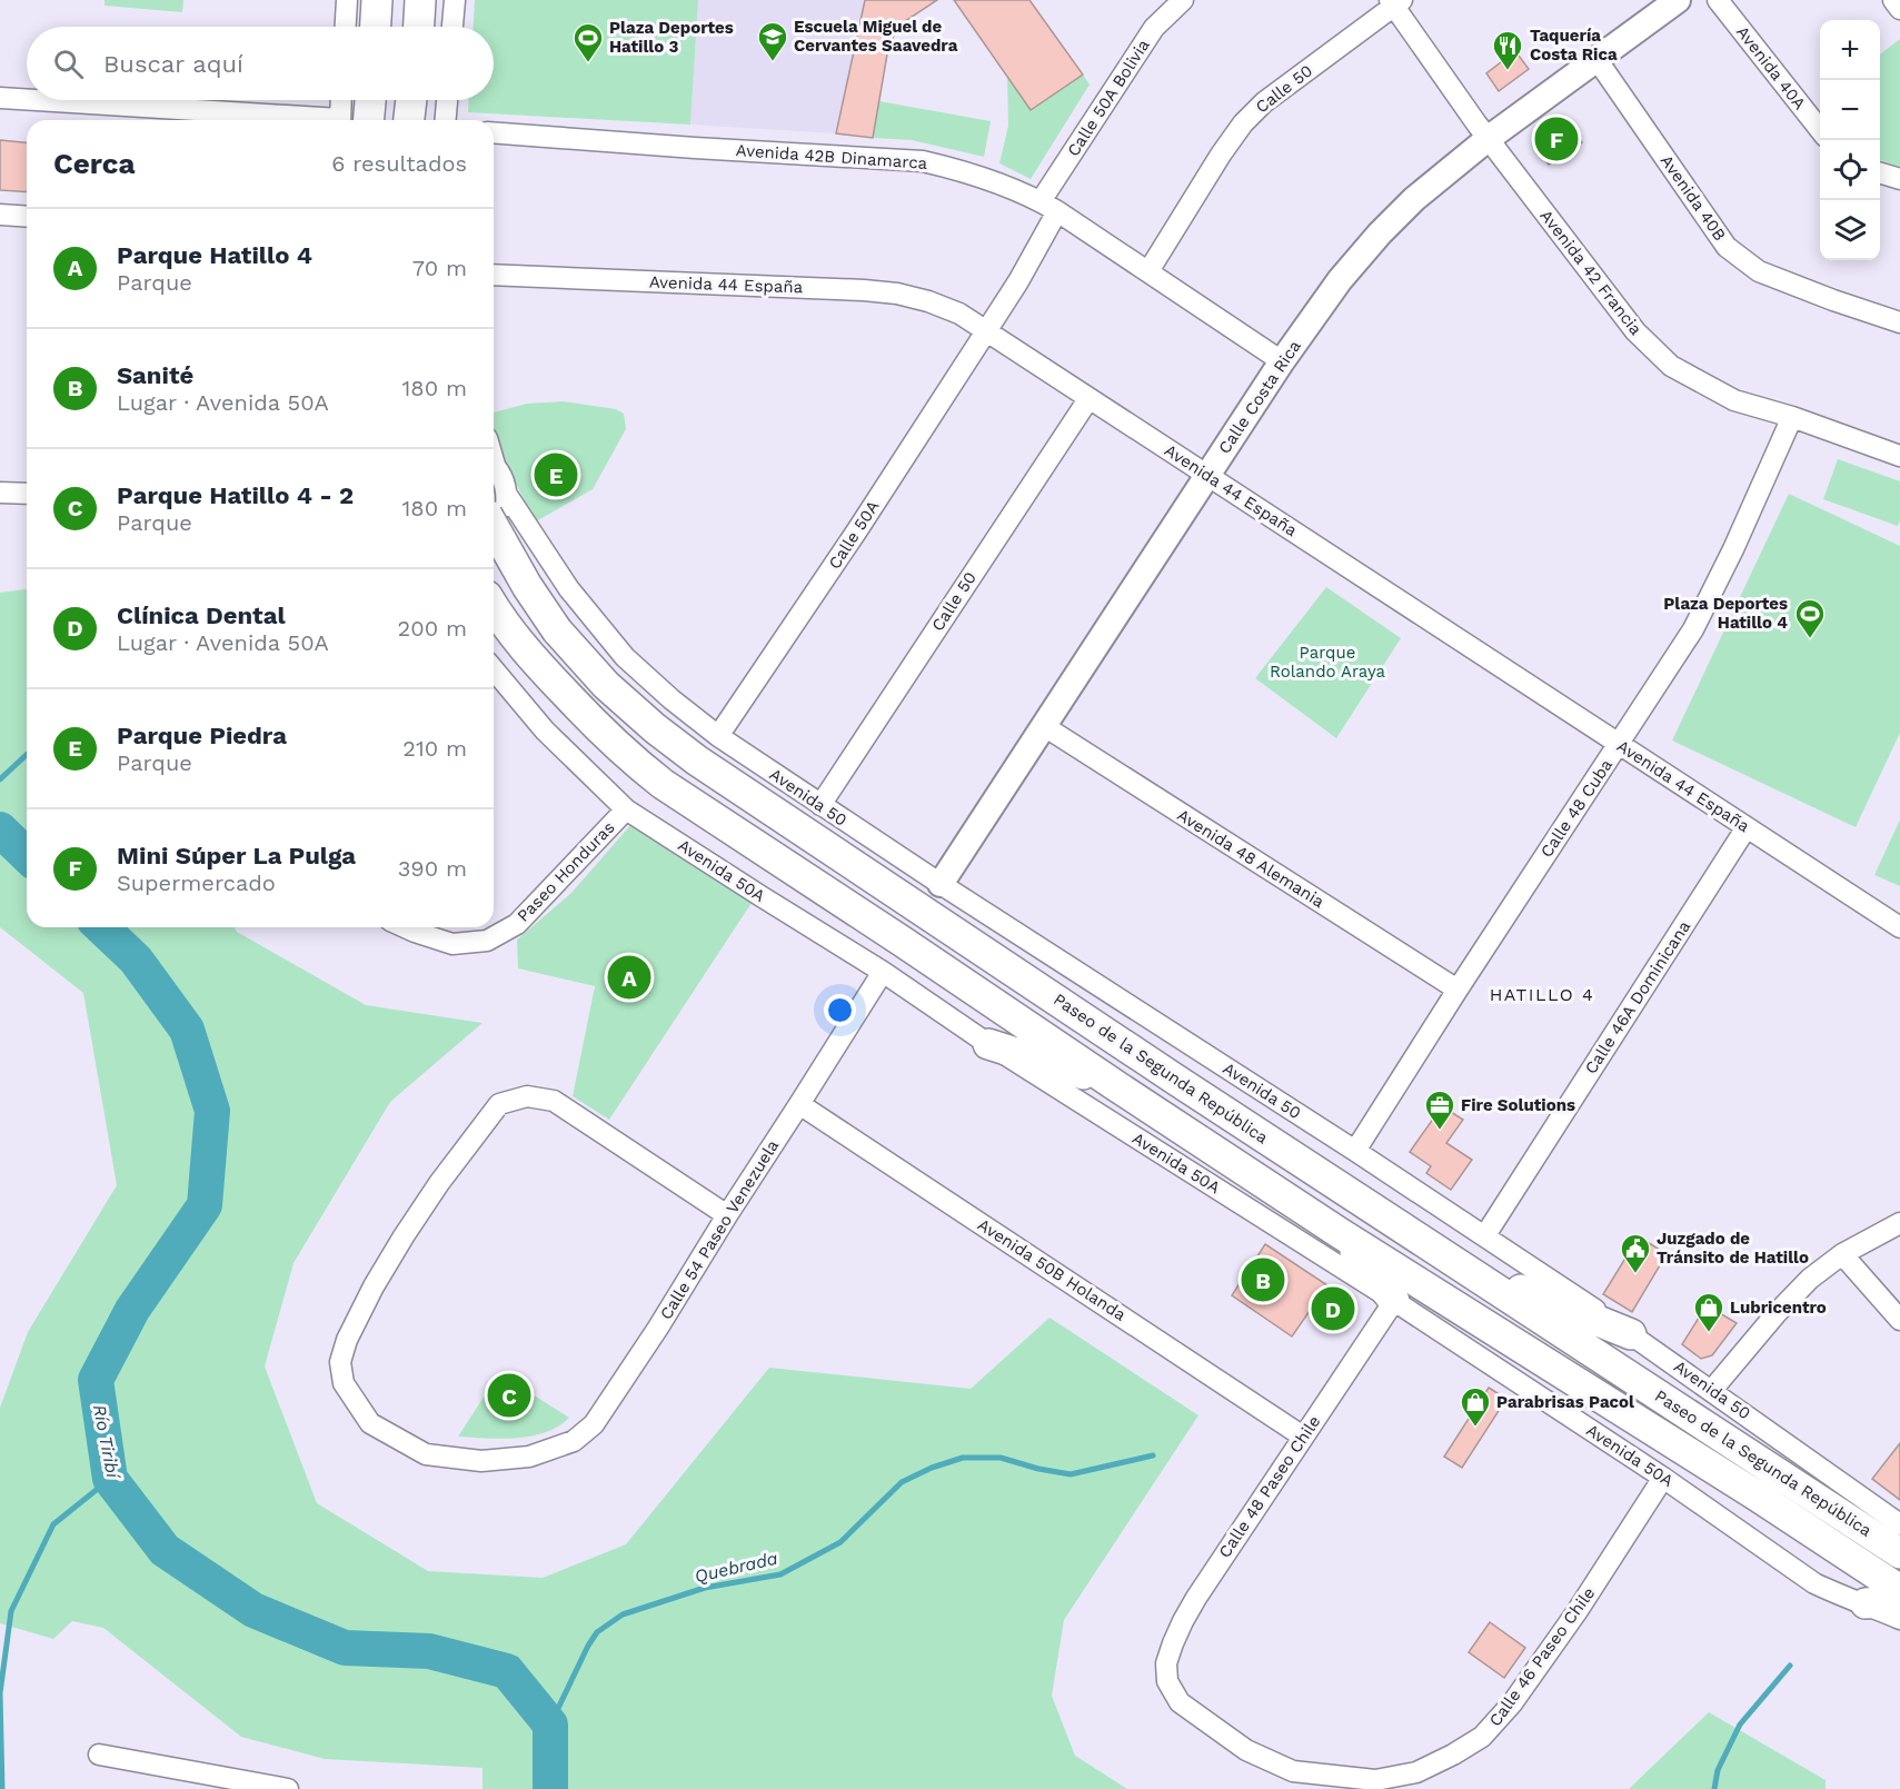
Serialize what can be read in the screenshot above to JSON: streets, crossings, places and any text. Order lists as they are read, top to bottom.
{
  "streets": {
    "highway": ["Paseo de la Segunda República"],
    "main road": ["Calle Costa Rica"],
    "street": [
      "Avenida 40A",
      "Calle 50",
      "Calle 50A Bolivia",
      "Avenida 42B Dinamarca",
      "Avenida 40B",
      "Avenida 42 Francia",
      "Avenida 44 España",
      "Calle 50A",
      "Avenida 50",
      "Calle 48 Cuba",
      "Avenida 48 Alemania",
      "Avenida 50A",
      "Paseo Honduras",
      "Calle 46A Dominicana",
      "Calle 54 Paseo Venezuela",
      "Avenida 50B Holanda",
      "Calle 48 Paseo Chile",
      "Calle 46 Paseo Chile"
    ]
  },
  "crossings": [
    ["Calle 50", "Avenida 42B Dinamarca"],
    ["Calle 50", "Avenida 42 Francia"],
    ["Calle 50", "Avenida 44 España"],
    ["Calle 50", "Avenida 50"],
    ["Calle 50A Bolivia", "Avenida 42B Dinamarca"],
    ["Calle 50A Bolivia", "Avenida 44 España"],
    ["Calle 50A Bolivia", "Calle 50A"],
    ["Avenida 42B Dinamarca", "Calle Costa Rica"],
    ["Avenida 40B", "Calle Costa Rica"],
    ["Avenida 42 Francia", "Calle Costa Rica"],
    ["Avenida 42 Francia", "Calle 48 Cuba"],
    ["Avenida 44 España", "Calle Costa Rica"],
    ["Avenida 44 España", "Calle 50A"],
    ["Avenida 44 España", "Calle 48 Cuba"],
    ["Avenida 44 España", "Calle 46A Dominicana"],
    ["Calle Costa Rica", "Avenida 50"],
    ["Calle Costa Rica", "Avenida 48 Alemania"],
    ["Calle 50A", "Avenida 50"],
    ["Avenida 50", "Calle 48 Cuba"],
    ["Avenida 50", "Calle 46A Dominicana"],
    ["Avenida 50", "Paseo de la Segunda República"],
    ["Calle 48 Cuba", "Avenida 48 Alemania"],
    ["Avenida 50A", "Paseo Honduras"],
    ["Avenida 50A", "Calle 54 Paseo Venezuela"],
    ["Avenida 50A", "Calle 48 Paseo Chile"],
    ["Avenida 50A", "Calle 46 Paseo Chile"],
    ["Calle 54 Paseo Venezuela", "Avenida 50B Holanda"],
    ["Avenida 50B Holanda", "Calle 48 Paseo Chile"],
    ["Calle 48 Paseo Chile", "Calle 46 Paseo Chile"]
  ],
  "districts": ["HATILLO 4"],
  "water": ["Río Tiribí", "Quebrada"],
  "parks": ["Parque Rolando Araya"],
  "places": {
    "school or university": ["Escuela Miguel de Cervantes Saavedra"],
    "sports": ["Plaza Deportes Hatillo 3", "Plaza Deportes Hatillo 4"],
    "restaurant": ["Taquería Costa Rica"],
    "office": ["Fire Solutions"],
    "public building": ["Juzgado de Tránsito de Hatillo"],
    "shop": ["Lubricentro", "Parabrisas Pacol"]
  },
  "page": {
    "map_buttons": ["+", "−"],
    "search": "Buscar aquí",
    "pins": [
      "F",
      "E",
      "A",
      "B",
      "D",
      "C"
    ],
    "heading": ["Cerca", "6 resultados"],
    "list": [
      {
        "mark": "A",
        "name": "Parque Hatillo 4",
        "note": "Parque",
        "value": "70 m"
      },
      {
        "mark": "B",
        "name": "Sanité",
        "note": "Lugar · Avenida 50A",
        "value": "180 m"
      },
      {
        "mark": "C",
        "name": "Parque Hatillo 4 - 2",
        "note": "Parque",
        "value": "180 m"
      },
      {
        "mark": "D",
        "name": "Clínica Dental",
        "note": "Lugar · Avenida 50A",
        "value": "200 m"
      },
      {
        "mark": "E",
        "name": "Parque Piedra",
        "note": "Parque",
        "value": "210 m"
      },
      {
        "mark": "F",
        "name": "Mini Súper La Pulga",
        "note": "Supermercado",
        "value": "390 m"
      }
    ]
  }
}
